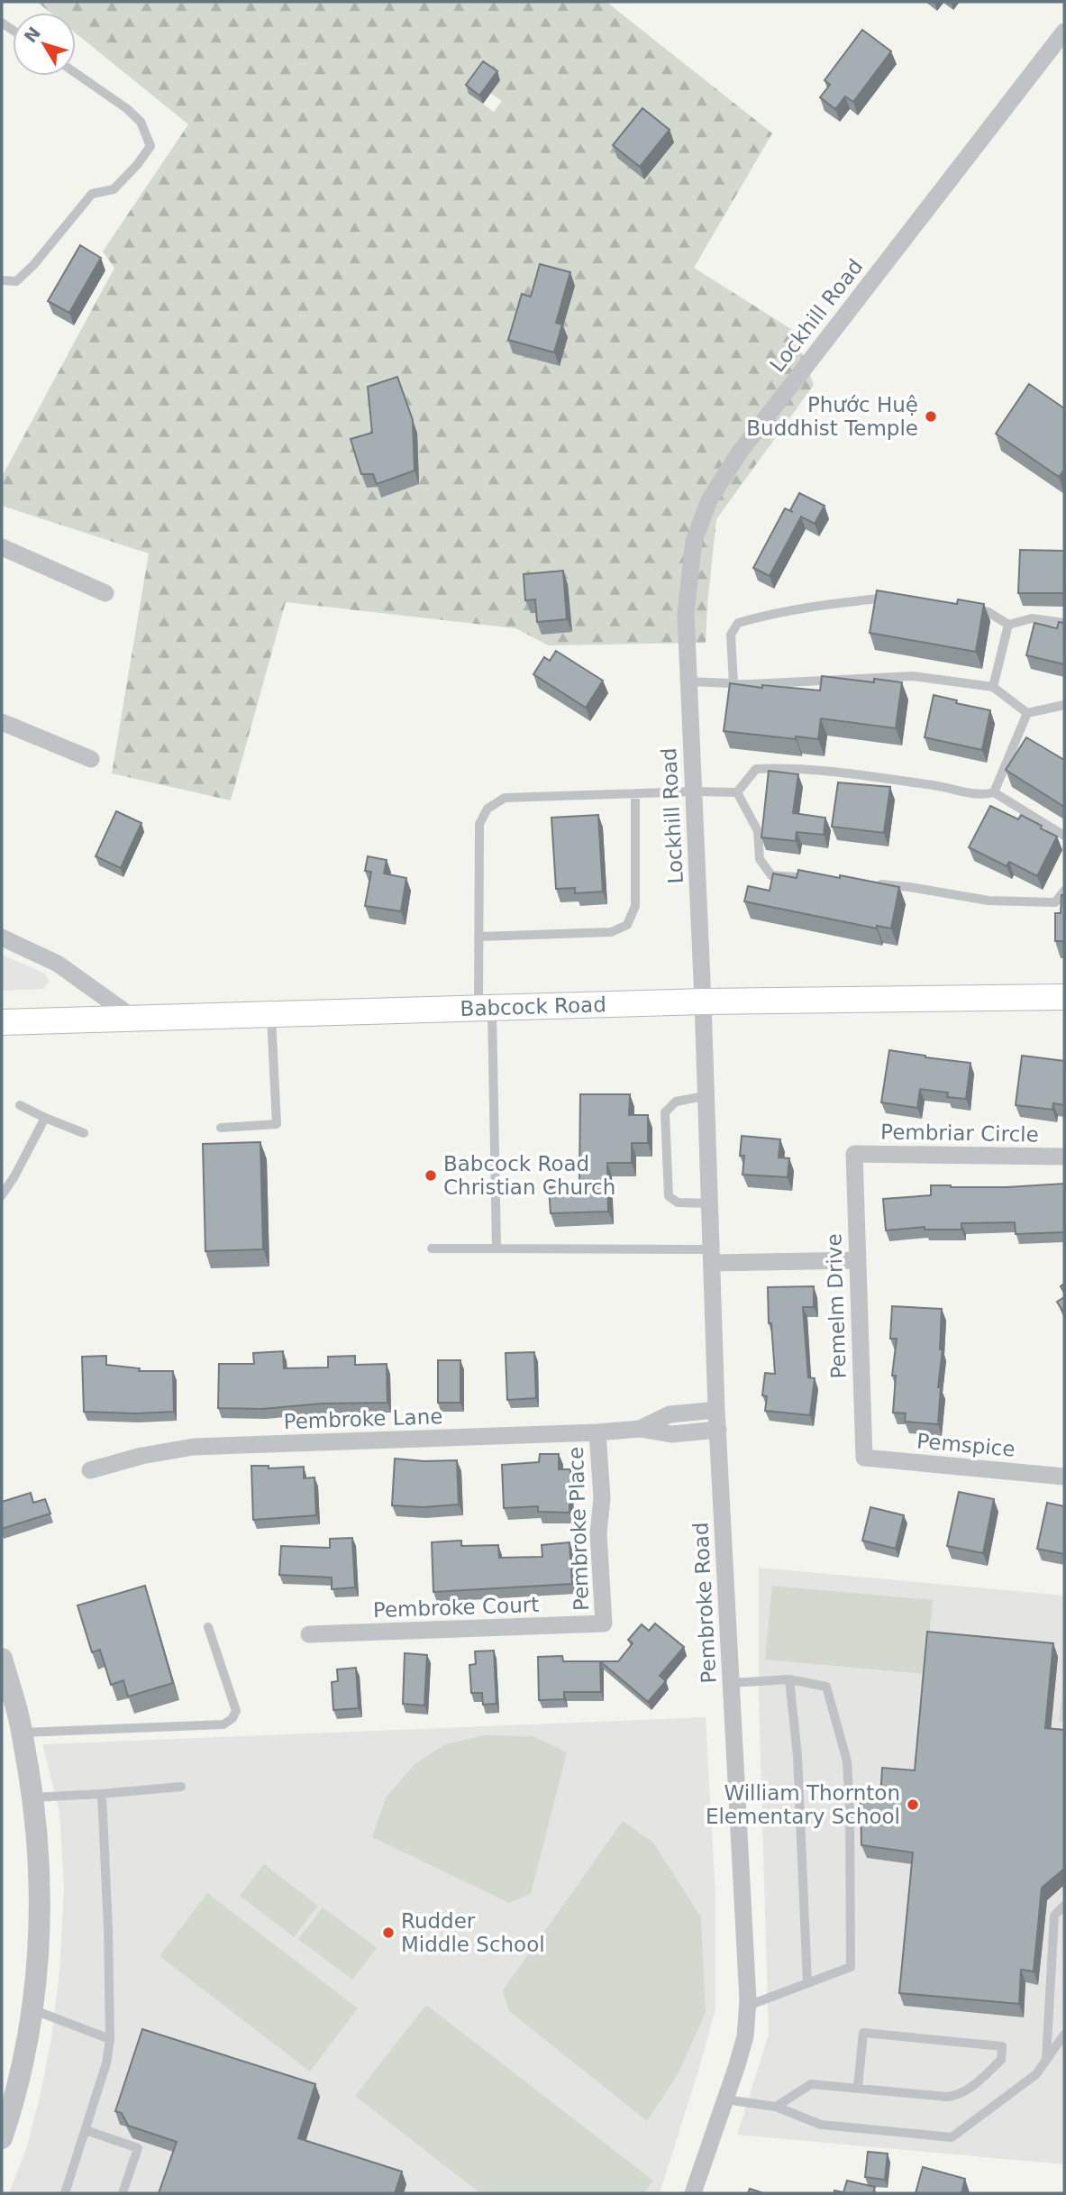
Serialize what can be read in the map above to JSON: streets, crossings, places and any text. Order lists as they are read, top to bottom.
{
  "streets": {
    "main road": ["Babcock Road"],
    "street": [
      "Lockhill Road",
      "Pembriar Circle",
      "Pemelm Drive",
      "Pembroke Lane",
      "Pemspice",
      "Pembroke Place",
      "Pembroke Road",
      "Pembroke Court"
    ]
  },
  "crossings": [
    ["Lockhill Road", "Babcock Road"],
    ["Lockhill Road", "Pembroke Road"],
    ["Babcock Road", "Pembroke Road"],
    ["Pembriar Circle", "Pemelm Drive"],
    ["Pemelm Drive", "Pemspice"],
    ["Pembroke Lane", "Pembroke Place"],
    ["Pembroke Lane", "Pembroke Road"],
    ["Pembroke Place", "Pembroke Court"]
  ],
  "places": [
    "Phước Huệ Buddhist Temple",
    "Babcock Road Christian Church",
    "William Thornton Elementary School",
    "Rudder Middle School"
  ],
  "north": "top left"
}
